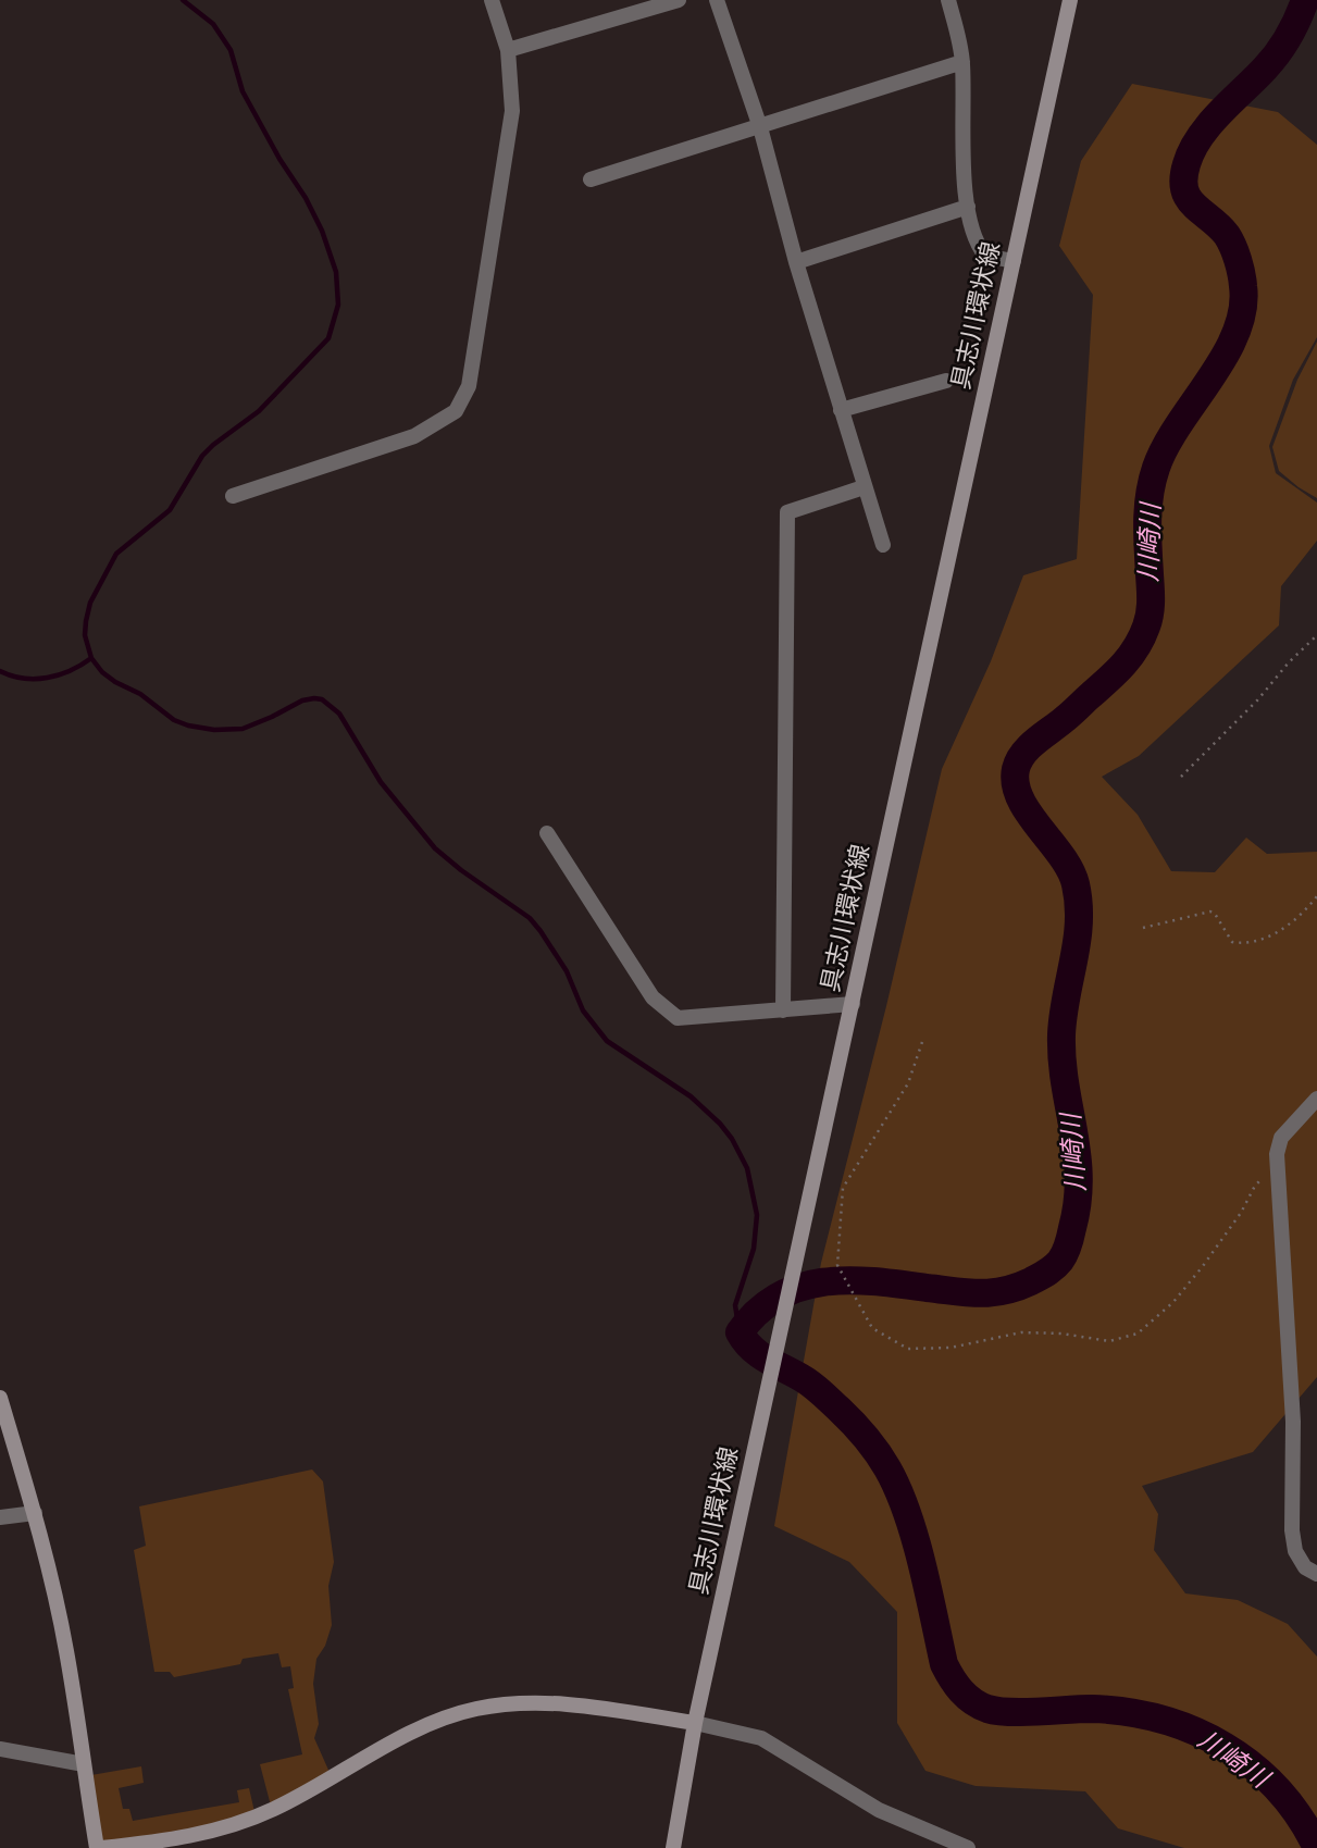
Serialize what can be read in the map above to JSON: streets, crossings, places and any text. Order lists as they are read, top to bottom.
{
  "streets": {
    "main road": ["具志川環状線"]
  },
  "water": ["川崎川"]
}
